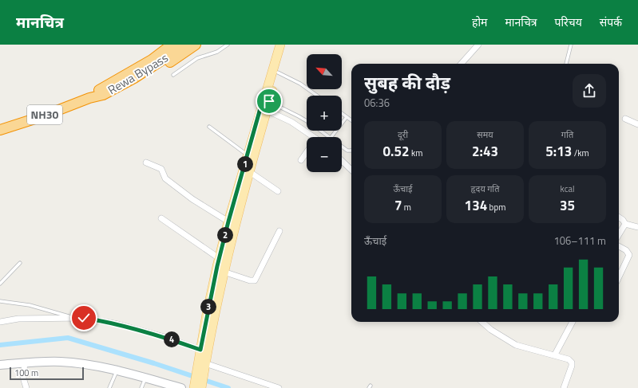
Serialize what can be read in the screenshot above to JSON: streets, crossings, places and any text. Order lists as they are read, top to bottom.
{
  "streets": {
    "highway": ["Rewa Bypass", "NH30"]
  },
  "scale_bar": "100 m",
  "north": "top left",
  "page": {
    "header": "मानचित्र",
    "nav": [
      "होम",
      "मानचित्र",
      "परिचय",
      "संपर्क"
    ],
    "map_buttons": ["+", "−"],
    "heading": ["सुबह की दौड़", "06:36"],
    "stats": [
      ["दूरी", "0.52 km"],
      ["समय", "2:43"],
      ["गति", "5:13 /km"],
      ["ऊँचाई", "7 m"],
      ["हृदय गति", "134 bpm"],
      ["kcal", "35"]
    ],
    "pins": [
      "1",
      "2",
      "3",
      "4"
    ],
    "chart": ["ऊँचाई", "106–111 m"],
    "scale": "100 m"
  }
}
